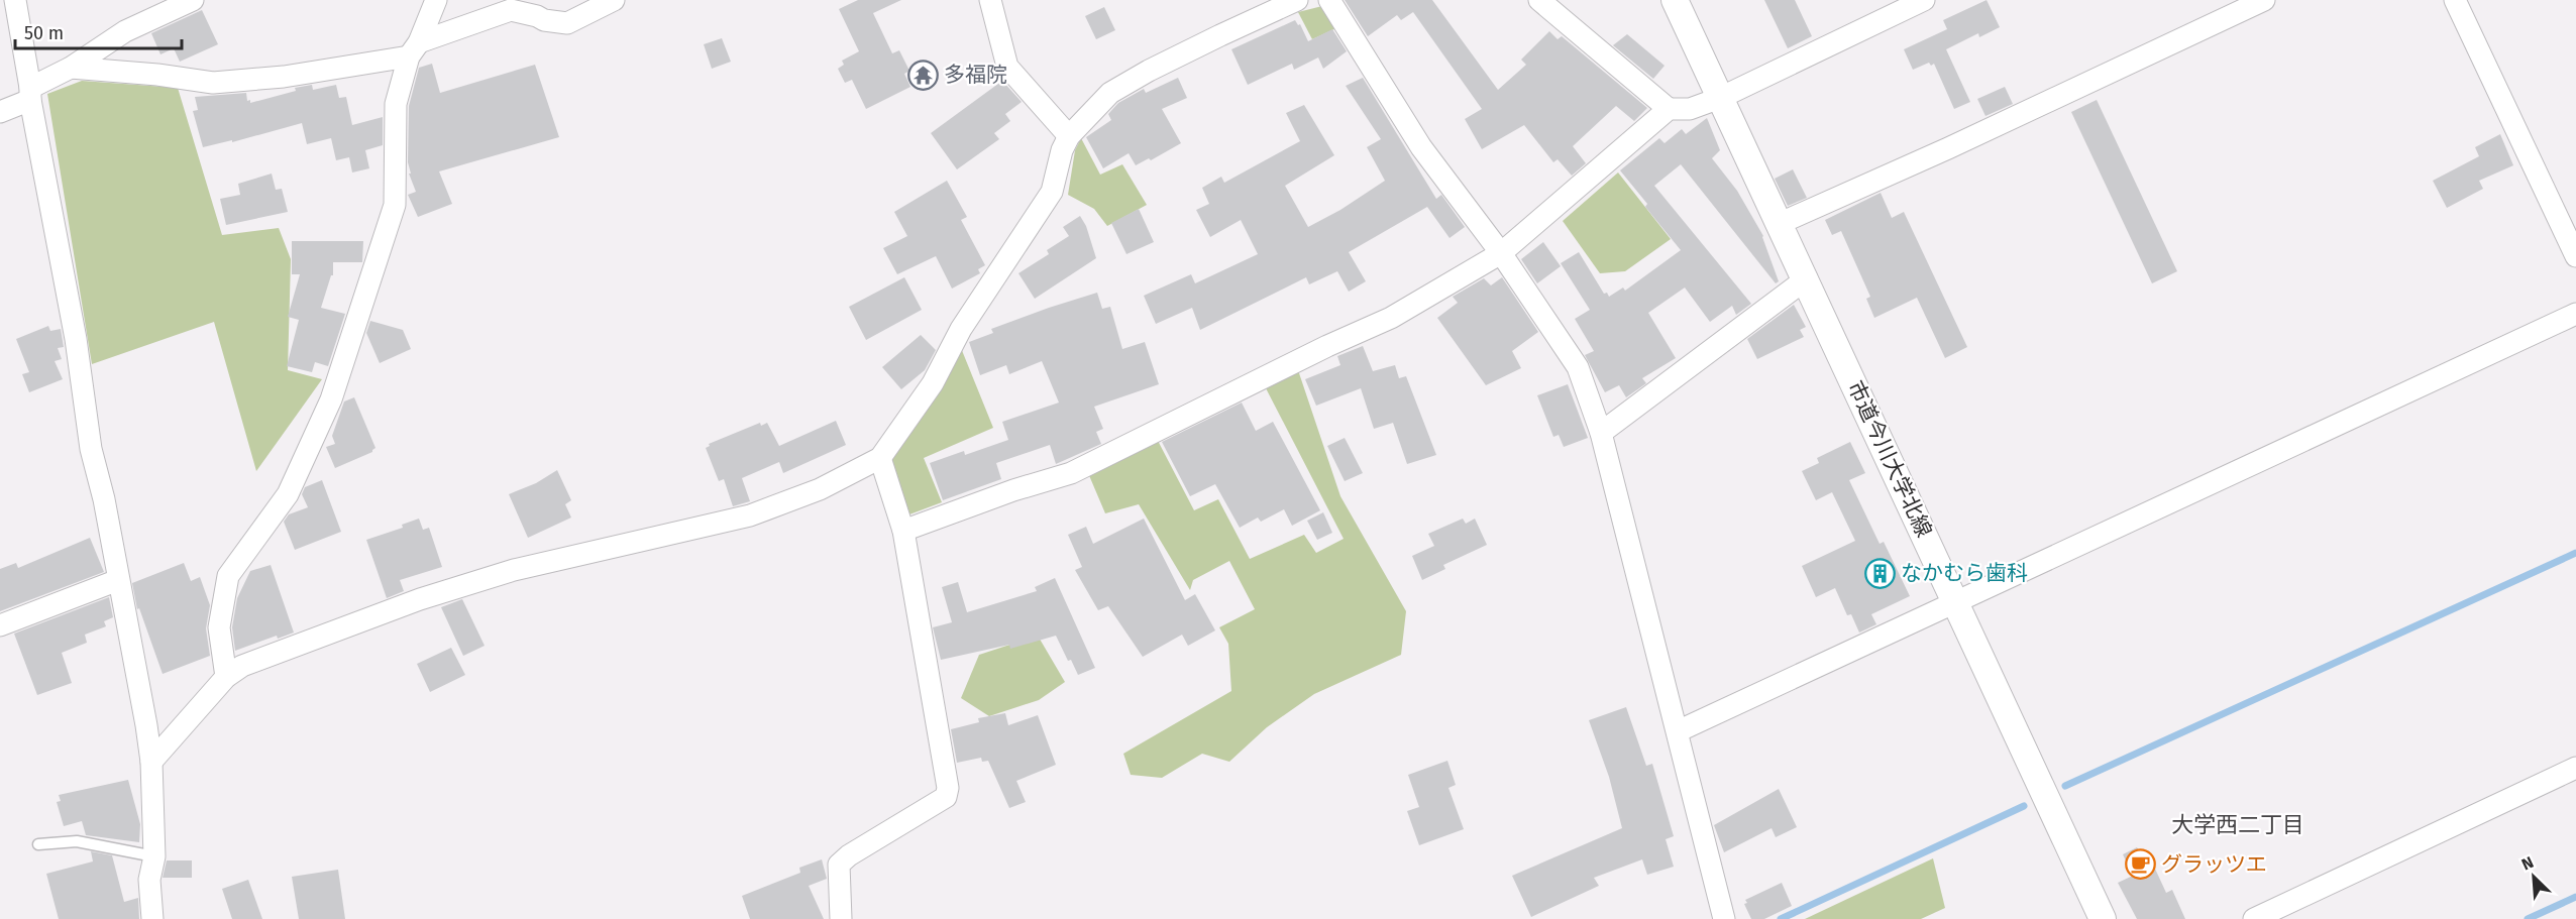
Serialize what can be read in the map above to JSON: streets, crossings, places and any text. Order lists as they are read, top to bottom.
{
  "streets": {
    "street": ["市道今川大学北線"]
  },
  "districts": ["大学西二丁目"],
  "places": {
    "temple": ["多福院"],
    "building": ["なかむら歯科"],
    "cafe": ["グラッツエ"]
  },
  "scale_bar": "50 m",
  "north": "top left"
}
